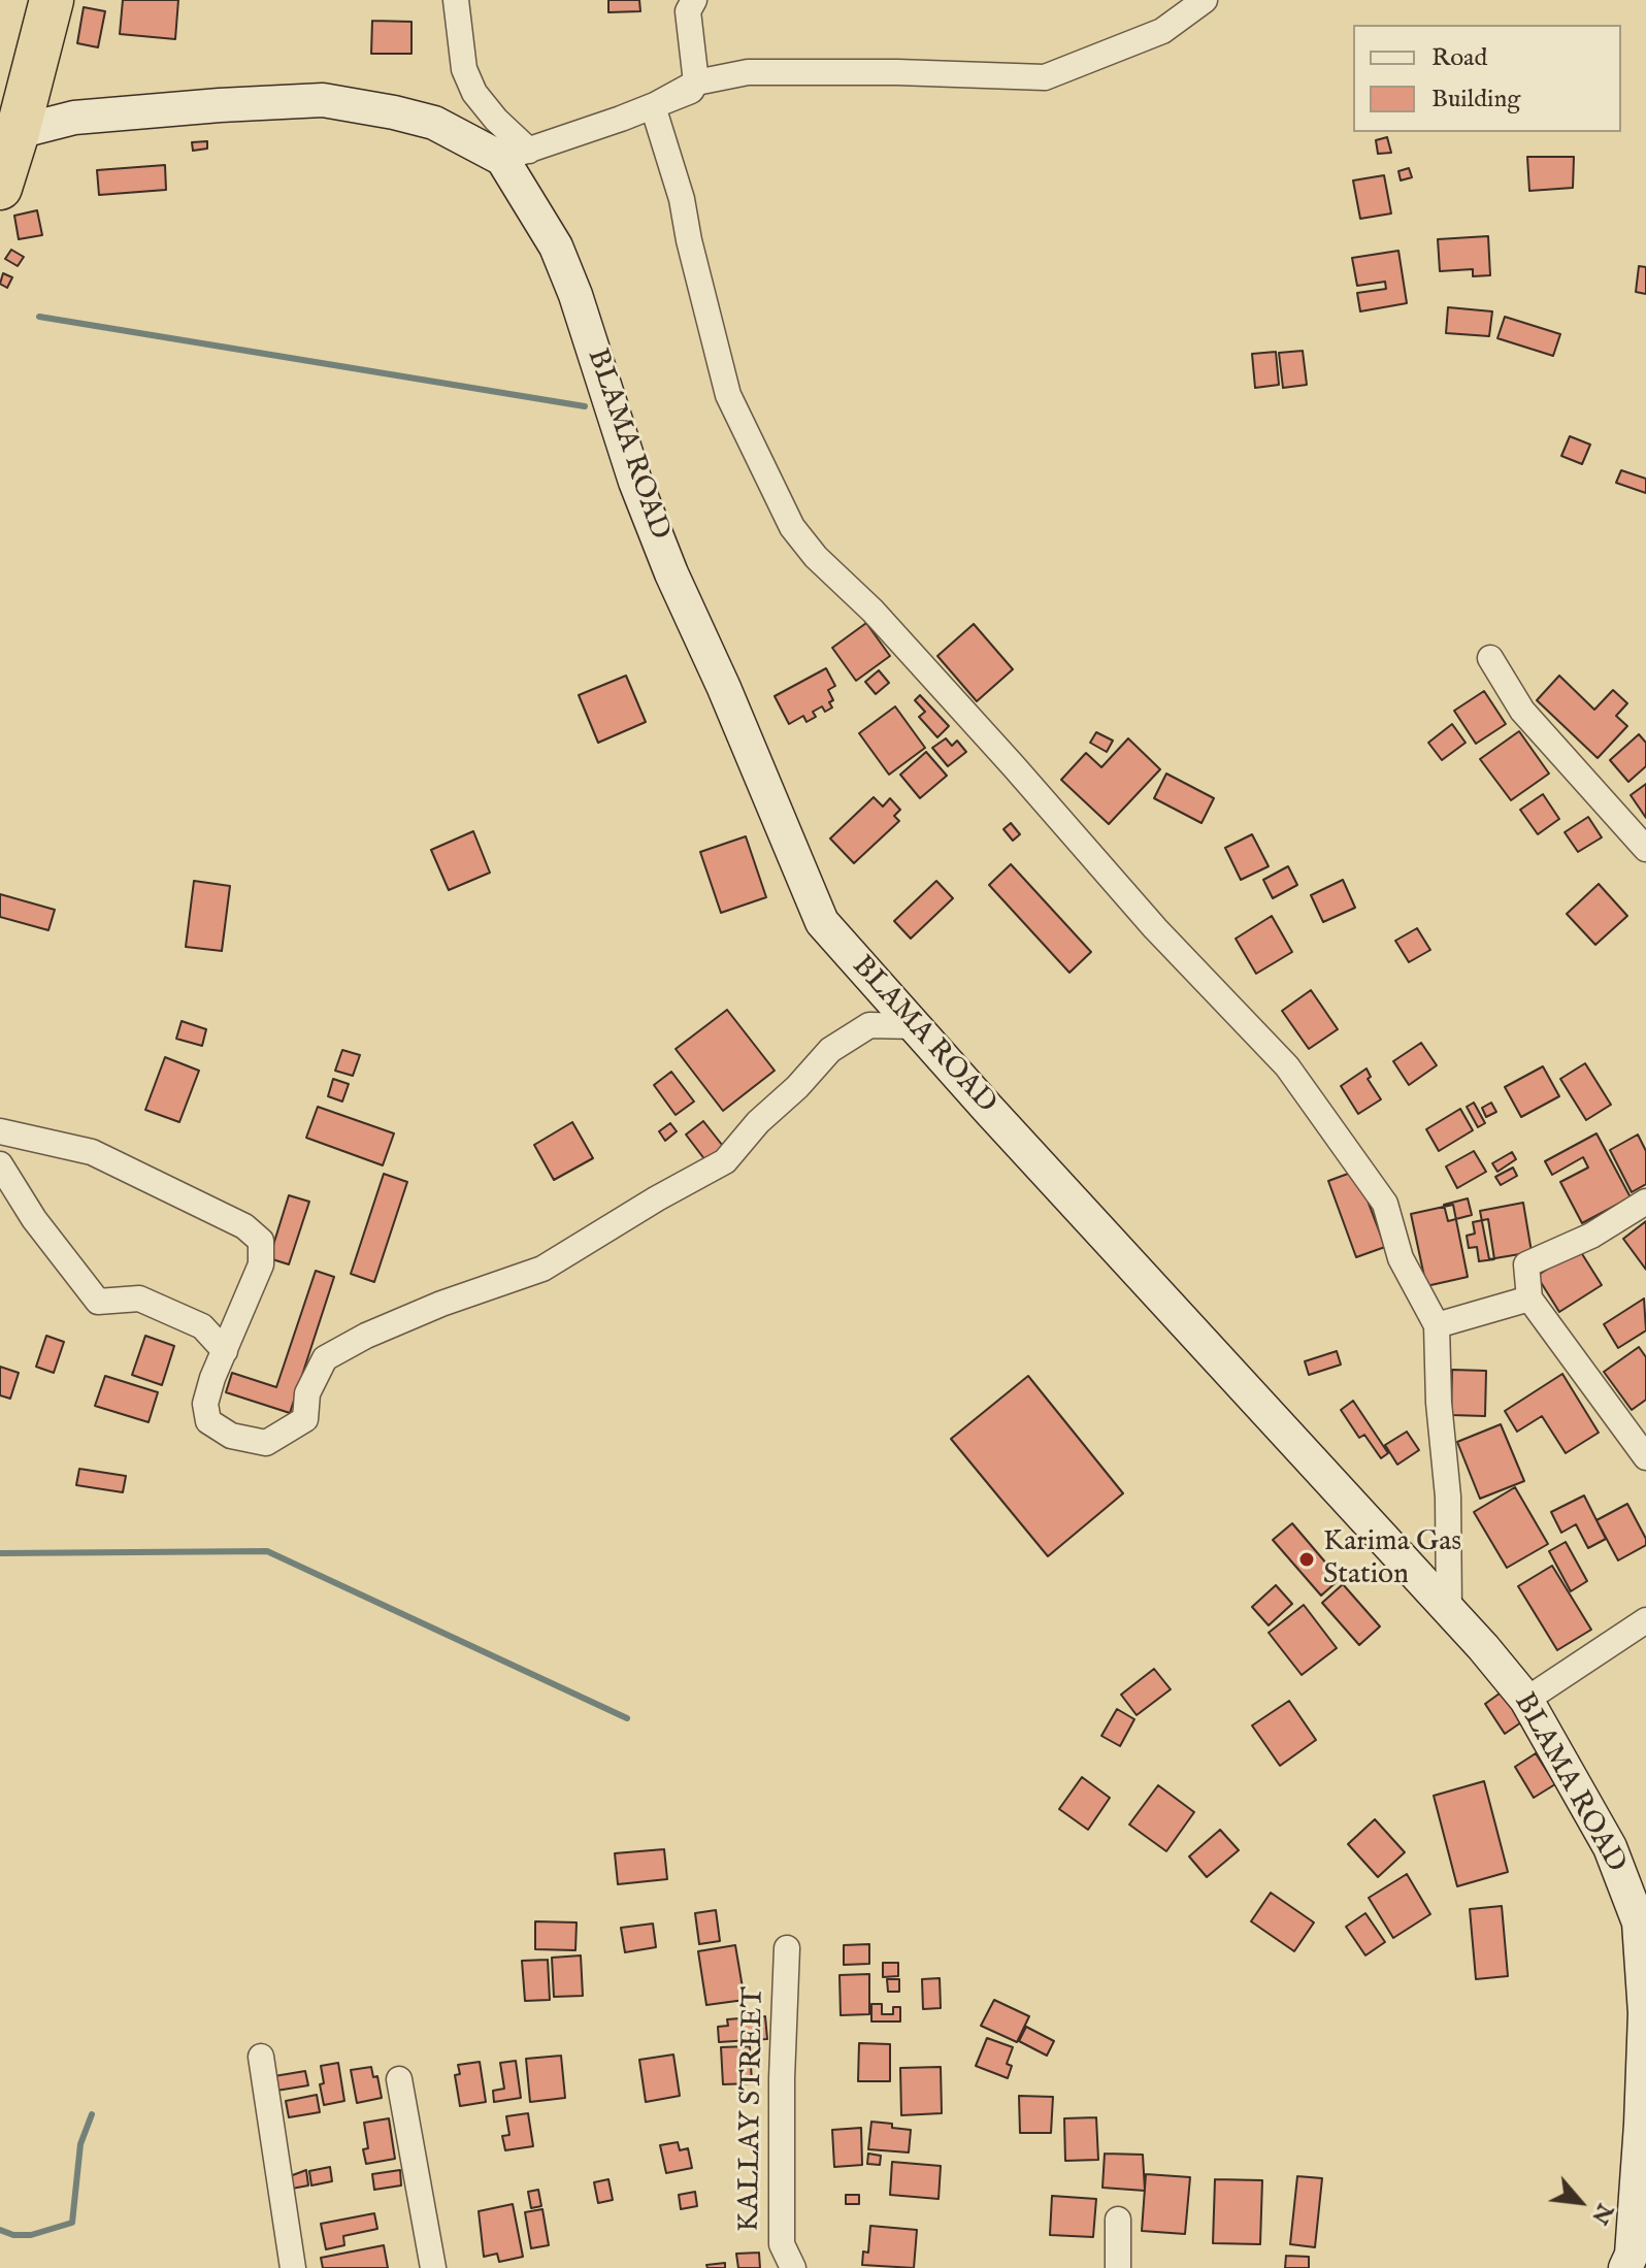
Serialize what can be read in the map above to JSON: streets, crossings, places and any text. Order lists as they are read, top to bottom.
{
  "streets": {
    "street": ["BLAMA ROAD", "KALLAY STREET"]
  },
  "places": ["Karima Gas Station"],
  "legend": ["Road", "Building"],
  "north": "bottom right"
}
